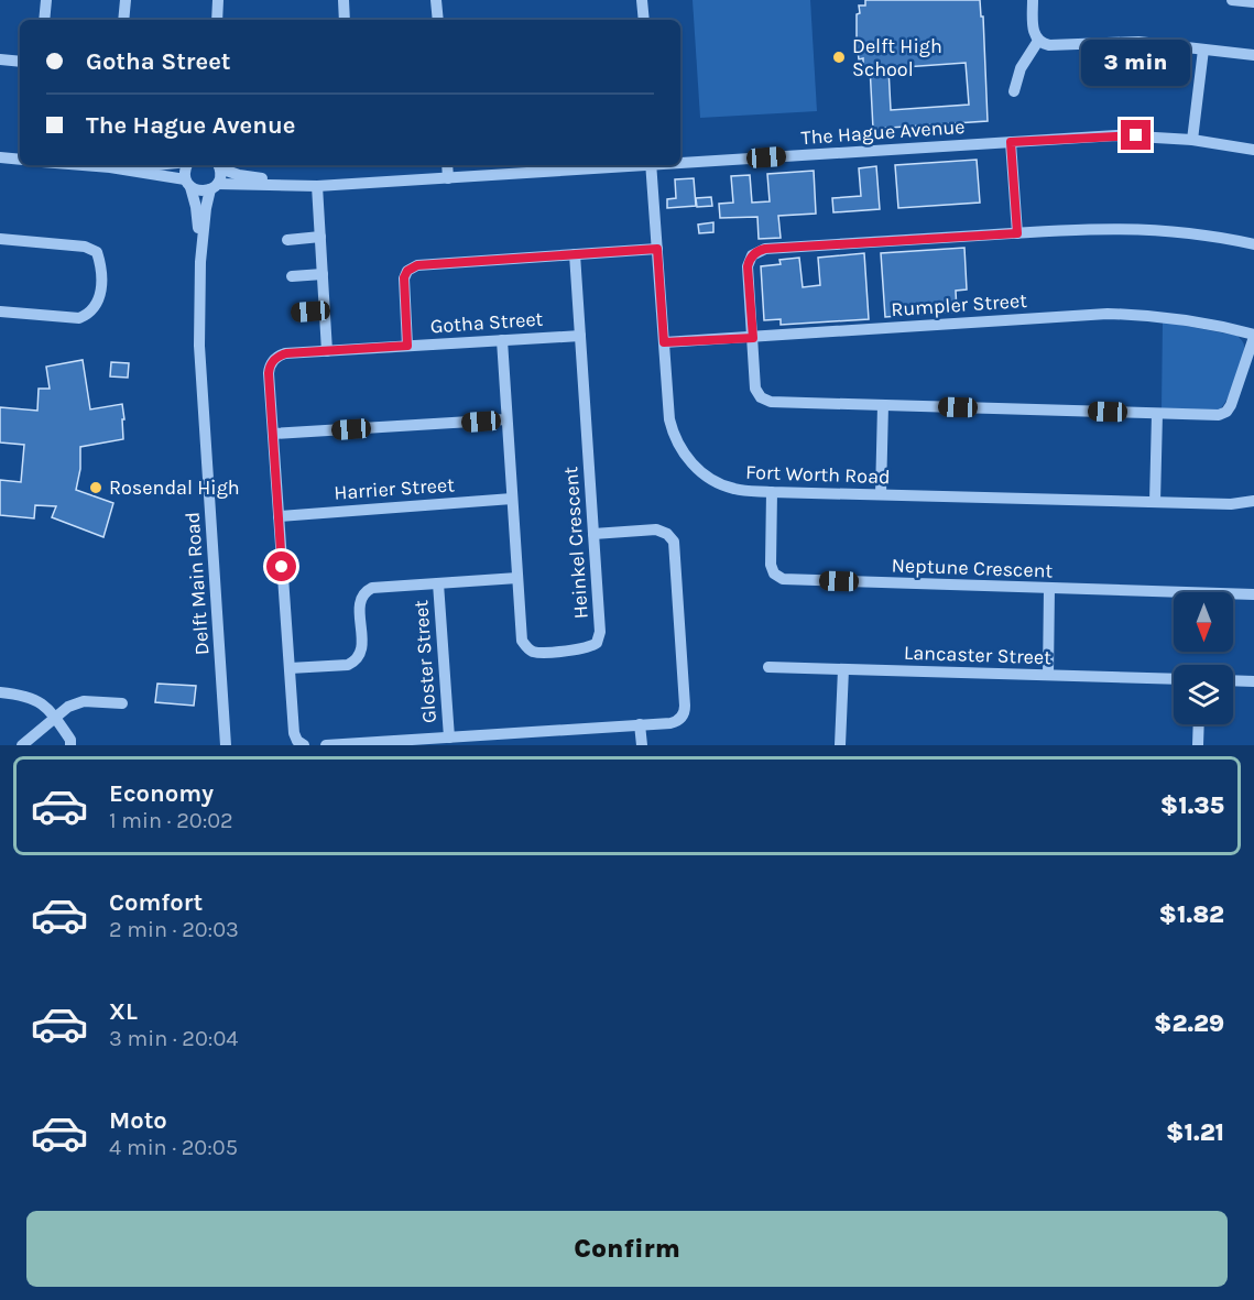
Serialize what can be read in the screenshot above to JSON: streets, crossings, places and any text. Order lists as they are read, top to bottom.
{
  "streets": {
    "street": [
      "The Hague Avenue",
      "Rumpler Street",
      "Gotha Street",
      "Fort Worth Road",
      "Harrier Street",
      "Heinkel Crescent",
      "Neptune Crescent",
      "Delft Main Road",
      "Lancaster Street",
      "Gloster Street"
    ]
  },
  "crossings": [
    ["The Hague Avenue", "Delft Main Road"],
    ["Rumpler Street", "Fort Worth Road"],
    ["Gotha Street", "Harrier Street"],
    ["Gotha Street", "Heinkel Crescent"],
    ["Fort Worth Road", "Neptune Crescent"],
    ["Harrier Street", "Heinkel Crescent"]
  ],
  "places": ["Delft High School", "Rosendal High"],
  "north": "bottom",
  "page": {
    "banner": ["Gotha Street", "The Hague Avenue"],
    "bubble": "3 min",
    "list": [
      {
        "name": "Economy",
        "note": "1 min · 20:02",
        "value": "$1.35"
      },
      {
        "name": "Comfort",
        "note": "2 min · 20:03",
        "value": "$1.82"
      },
      {
        "name": "XL",
        "note": "3 min · 20:04",
        "value": "$2.29"
      },
      {
        "name": "Moto",
        "note": "4 min · 20:05",
        "value": "$1.21"
      }
    ],
    "buttons": "Confirm"
  }
}
